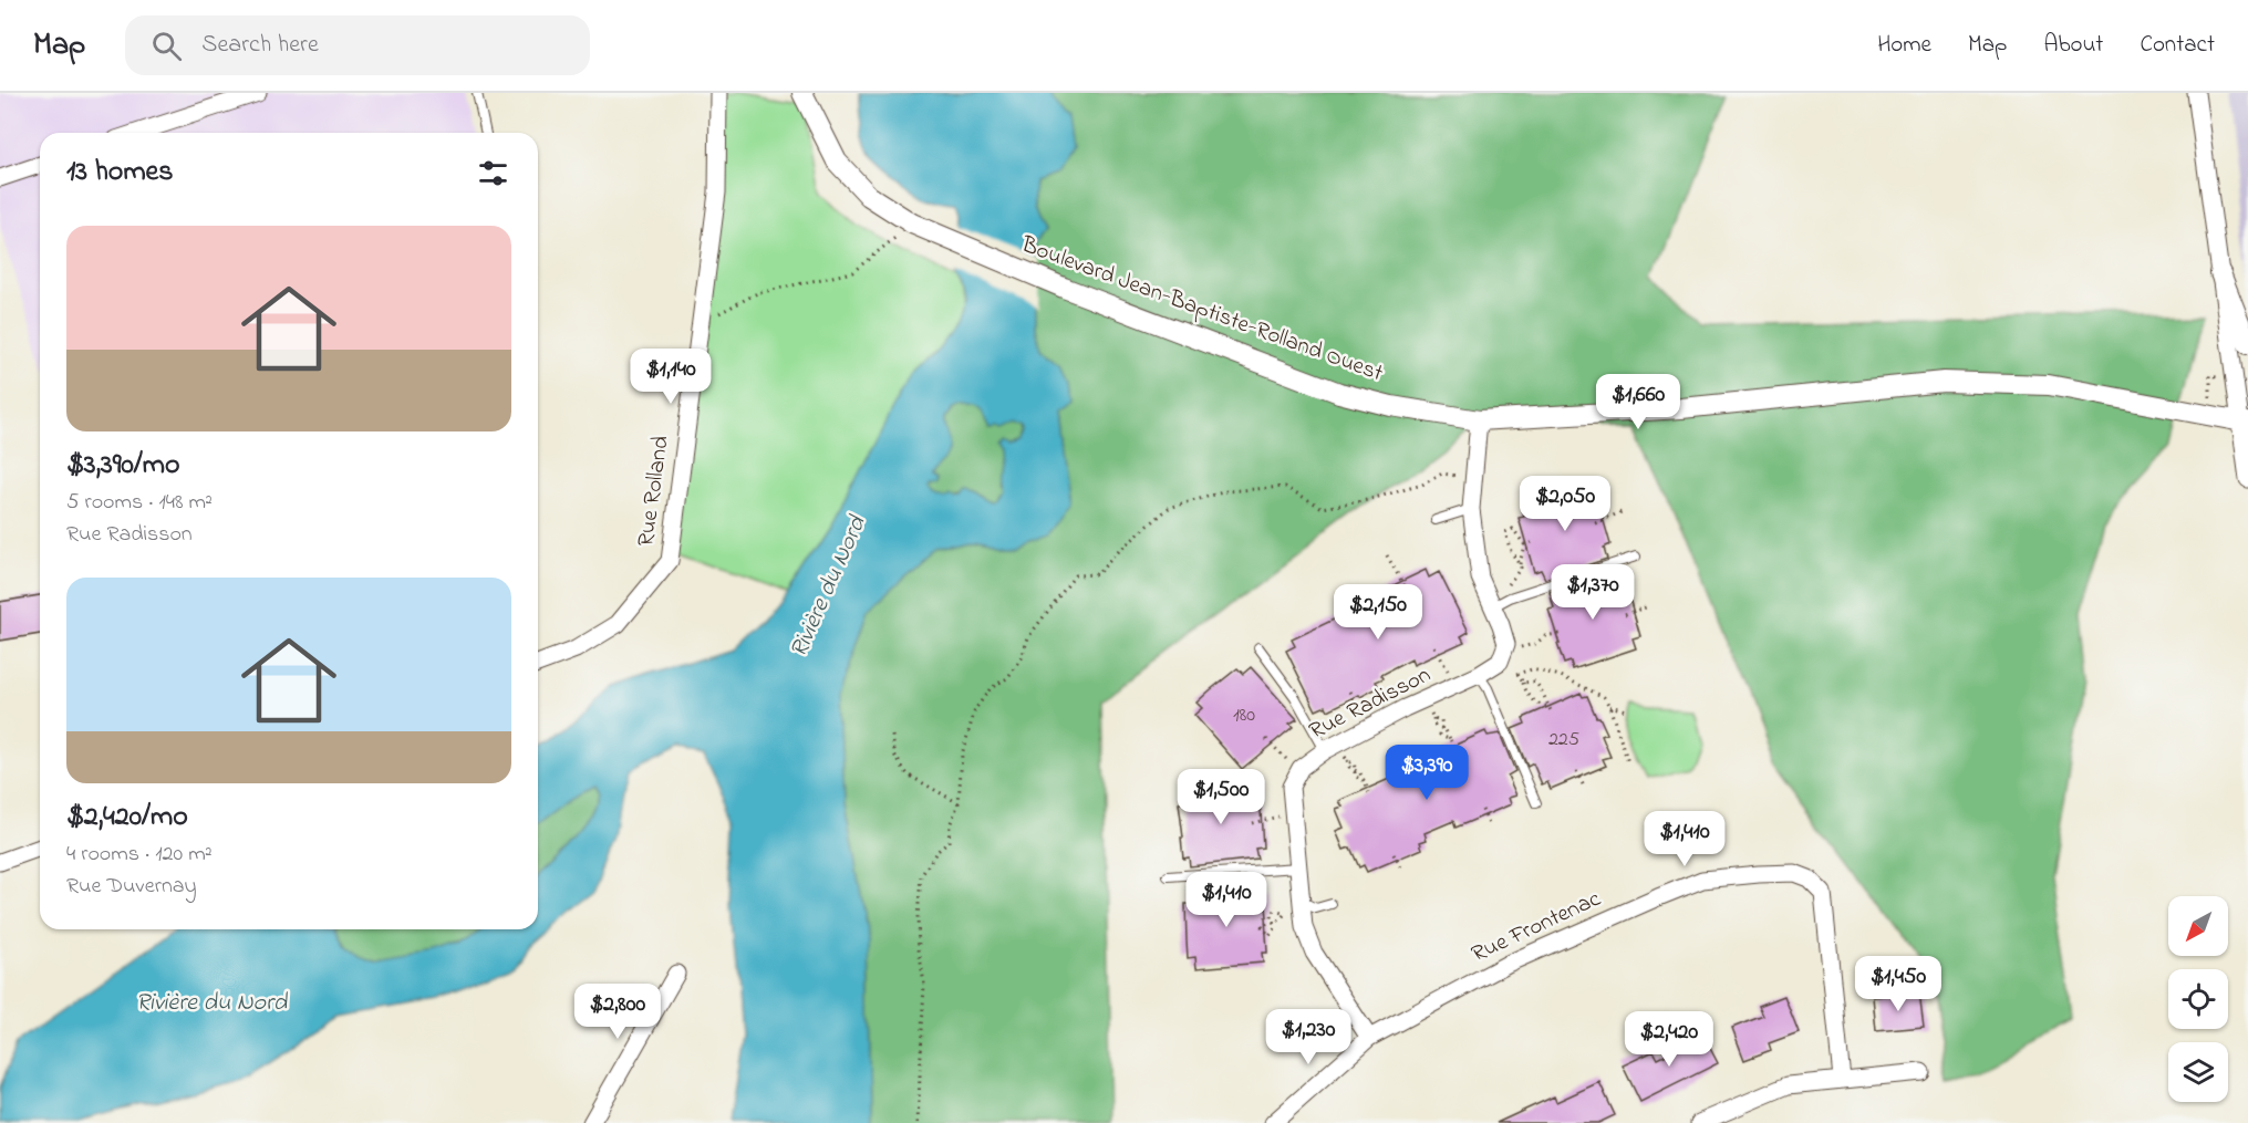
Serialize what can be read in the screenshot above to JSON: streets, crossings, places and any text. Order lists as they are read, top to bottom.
{
  "streets": {
    "street": [
      "Boulevard Jean-Baptiste-Rolland Ouest",
      "Rue Rolland",
      "Rue Radisson",
      "Rue Frontenac"
    ]
  },
  "crossings": [
    ["Rue Radisson", "Rue Frontenac"]
  ],
  "water": ["Rivière du Nord"],
  "house_numbers": ["180", "225"],
  "north": "bottom left",
  "page": {
    "header": "Map",
    "search": "Search here",
    "nav": [
      "Home",
      "Map",
      "About",
      "Contact"
    ],
    "heading": "13 homes",
    "list": [
      {
        "name": "$3,390/mo",
        "note": "5 rooms · 148 m² · Rue Radisson"
      },
      {
        "name": "$2,420/mo",
        "note": "4 rooms · 120 m² · Rue Duvernay"
      }
    ],
    "price": [
      "$1,140",
      "$1,660",
      "$2,050",
      "$1,370",
      "$2,150",
      "$3,390",
      "$1,500",
      "$1,410",
      "$1,410",
      "$1,450",
      "$2,800",
      "$1,230",
      "$2,420"
    ]
  }
}
